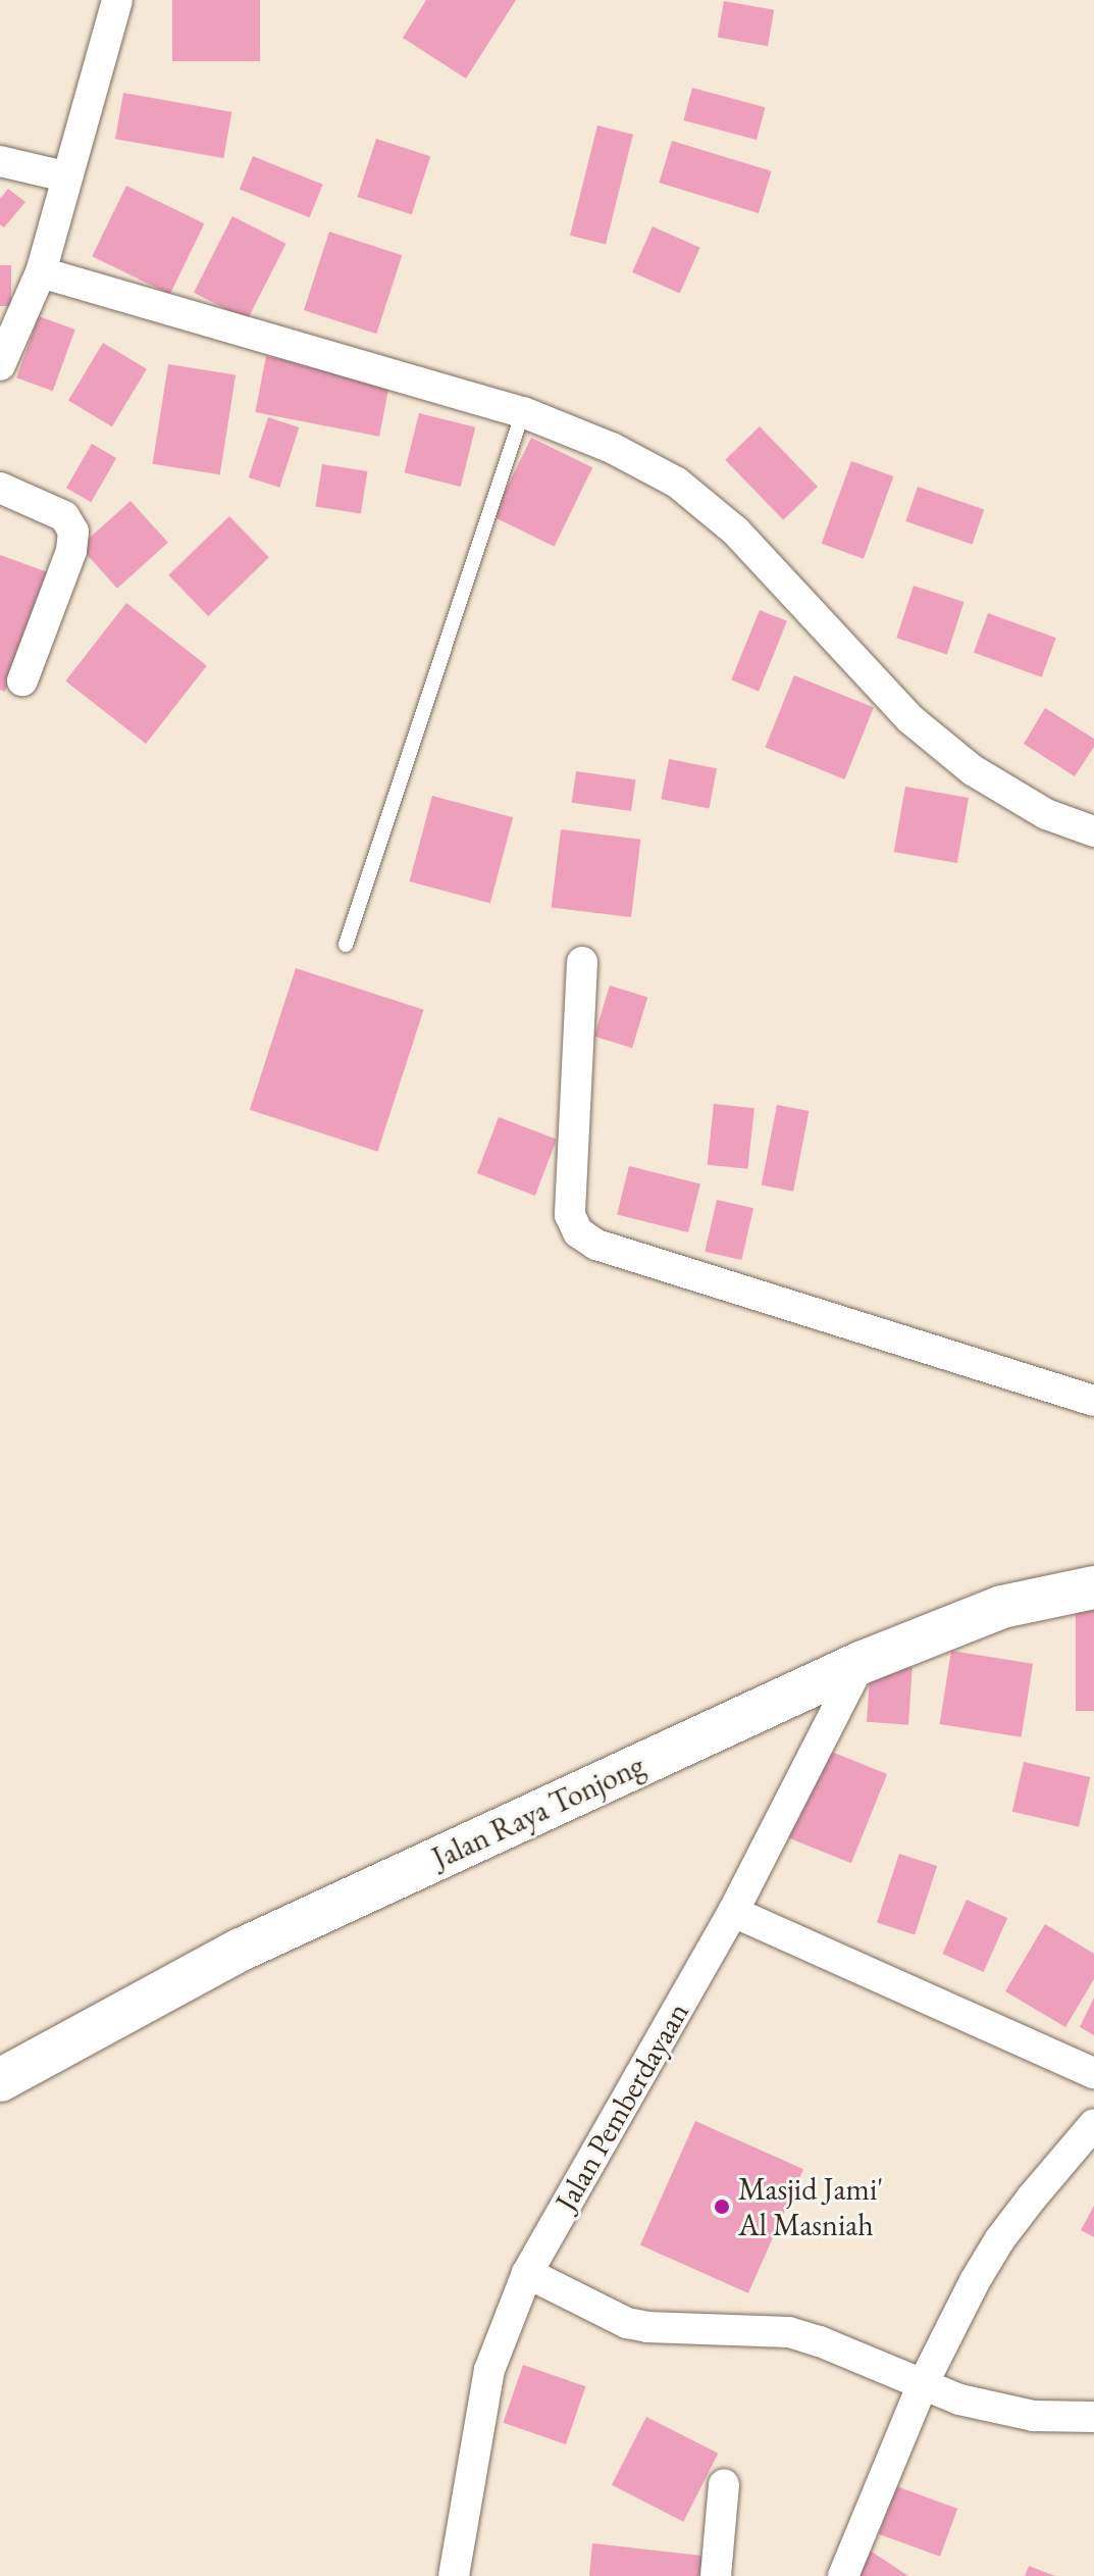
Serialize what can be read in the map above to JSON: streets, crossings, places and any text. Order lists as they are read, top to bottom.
{
  "streets": {
    "main road": ["Jalan Raya Tonjong"],
    "street": ["Jalan Pemberdayaan"]
  },
  "crossings": [
    ["Jalan Raya Tonjong", "Jalan Pemberdayaan"]
  ],
  "places": ["Masjid Jami' Al Masniah"]
}
